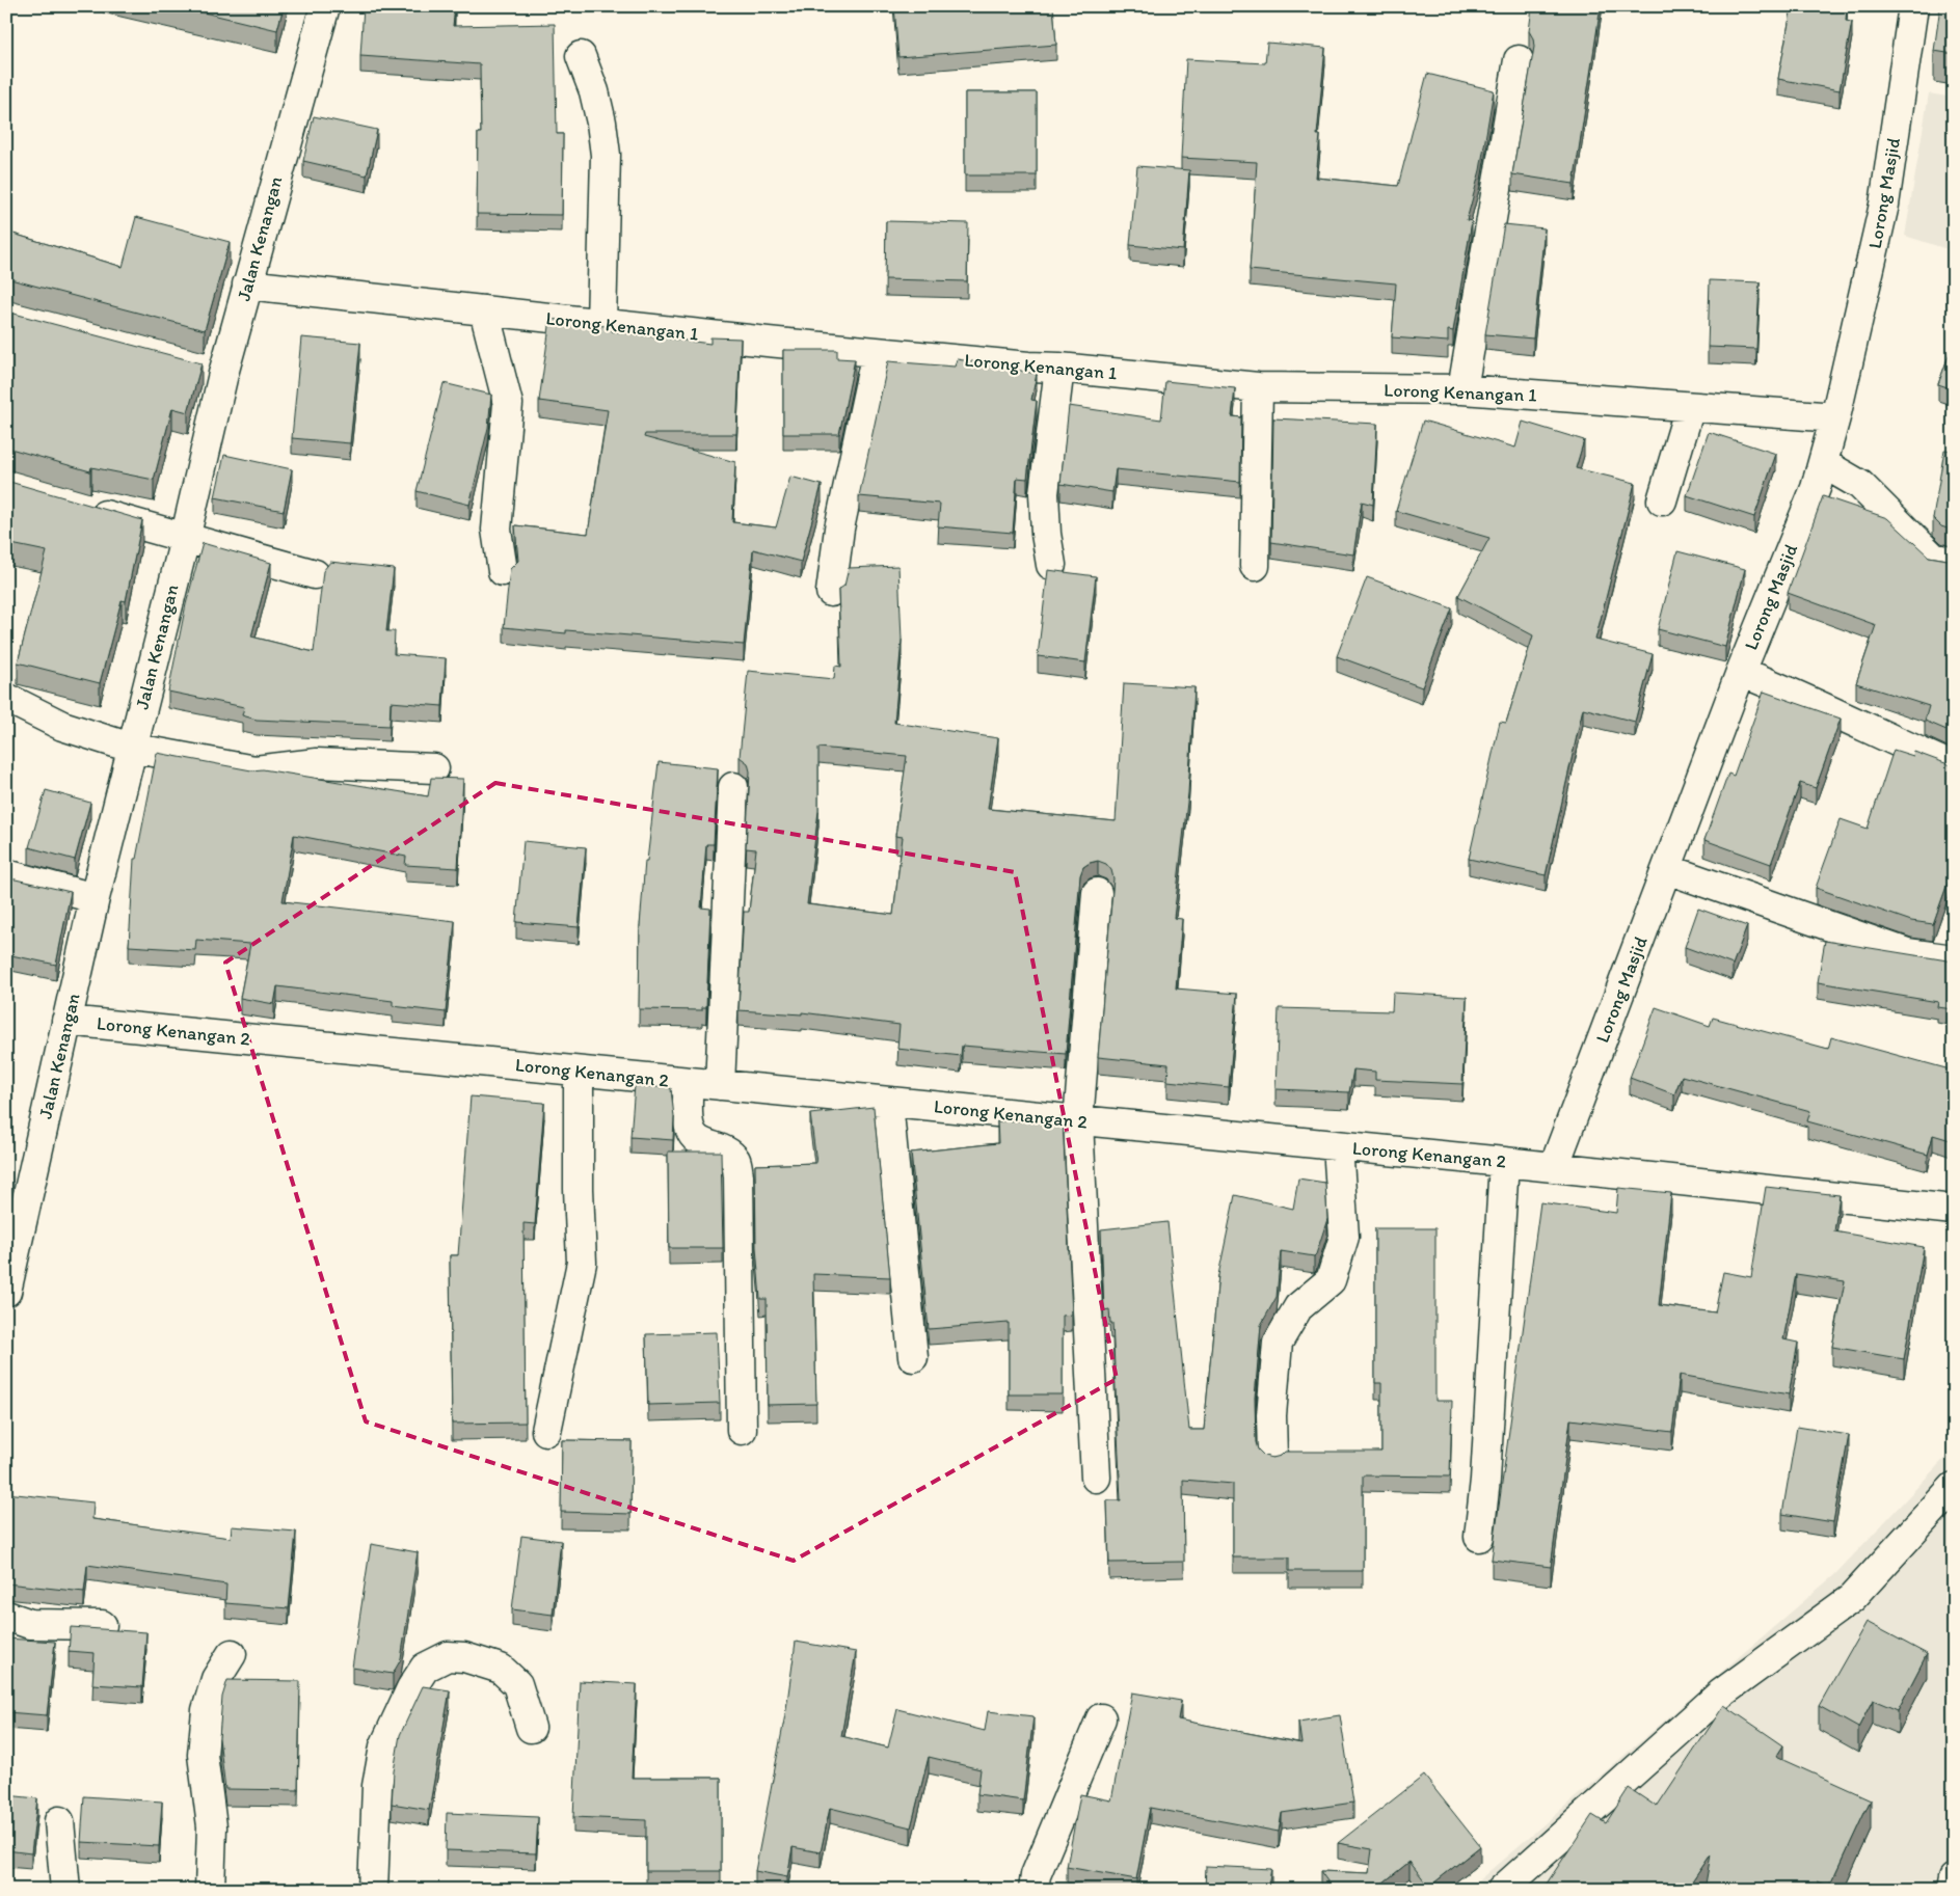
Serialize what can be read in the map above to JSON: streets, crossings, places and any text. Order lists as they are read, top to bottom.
{
  "streets": {
    "street": [
      "Lorong Masjid",
      "Jalan Kenangan",
      "Lorong Kenangan 1",
      "Lorong Kenangan 2"
    ]
  },
  "crossings": [
    ["Lorong Masjid", "Lorong Kenangan 1"],
    ["Lorong Masjid", "Lorong Kenangan 2"],
    ["Jalan Kenangan", "Lorong Kenangan 1"],
    ["Jalan Kenangan", "Lorong Kenangan 2"]
  ]
}
